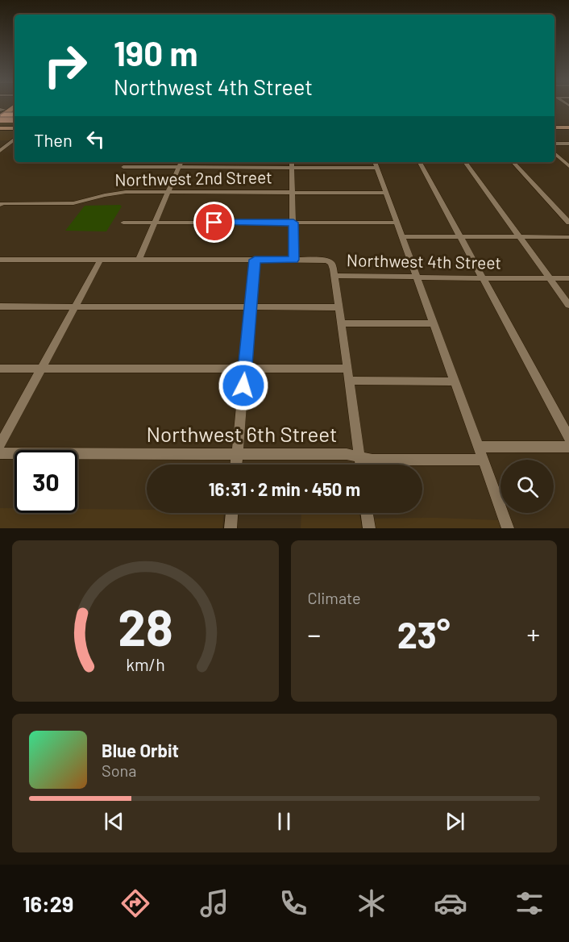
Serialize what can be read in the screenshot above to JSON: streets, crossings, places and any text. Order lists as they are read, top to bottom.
{
  "streets": {
    "street": ["Northwest 2nd Street", "Northwest 4th Street", "Northwest 6th Street"]
  },
  "page": {
    "turn": ["190 m", "Northwest 4th Street"],
    "then": "Then",
    "limit": "30",
    "trip": "16:31 · 2 min · 450 m",
    "tile": "Climate",
    "heat": ["−", "23°", "+"],
    "song": ["Blue Orbit", "Sona"],
    "tabs": "16:29",
    "gauge": ["28", "km/h"]
  }
}
